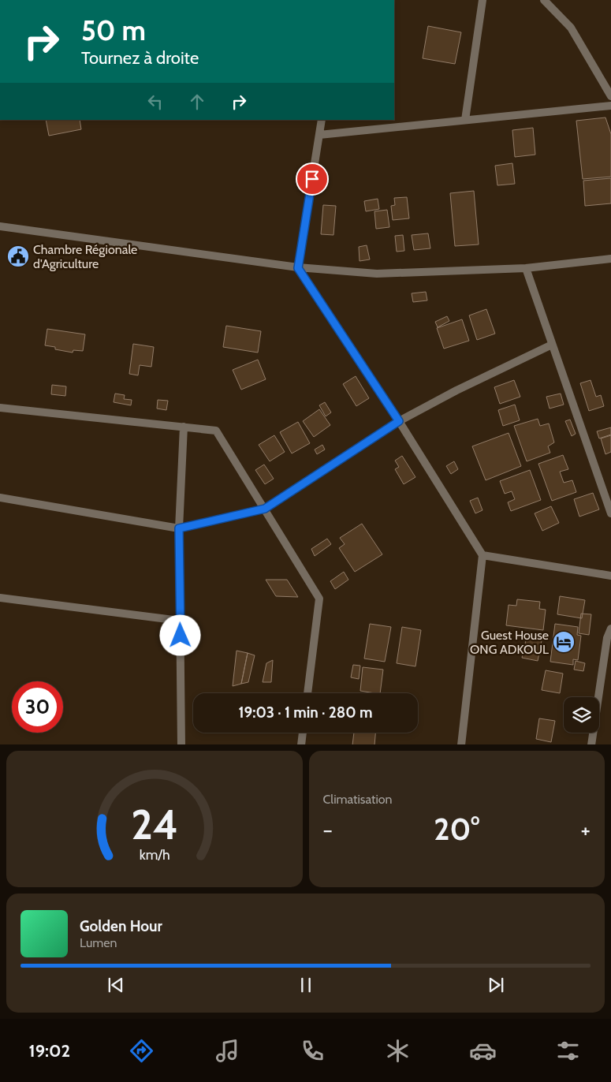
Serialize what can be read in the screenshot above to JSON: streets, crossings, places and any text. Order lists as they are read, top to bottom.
{
  "places": {
    "public building": ["Chambre Régionale d'Agriculture"],
    "hotel": ["Guest House ONG ADKOUL"]
  },
  "page": {
    "turn": ["50 m", "Tournez à droite"],
    "limit": "30",
    "trip": "19:03 · 1 min · 280 m",
    "tile": "Climatisation",
    "heat": ["−", "20°", "+"],
    "song": ["Golden Hour", "Lumen"],
    "tabs": "19:02",
    "gauge": ["24", "km/h"]
  }
}
